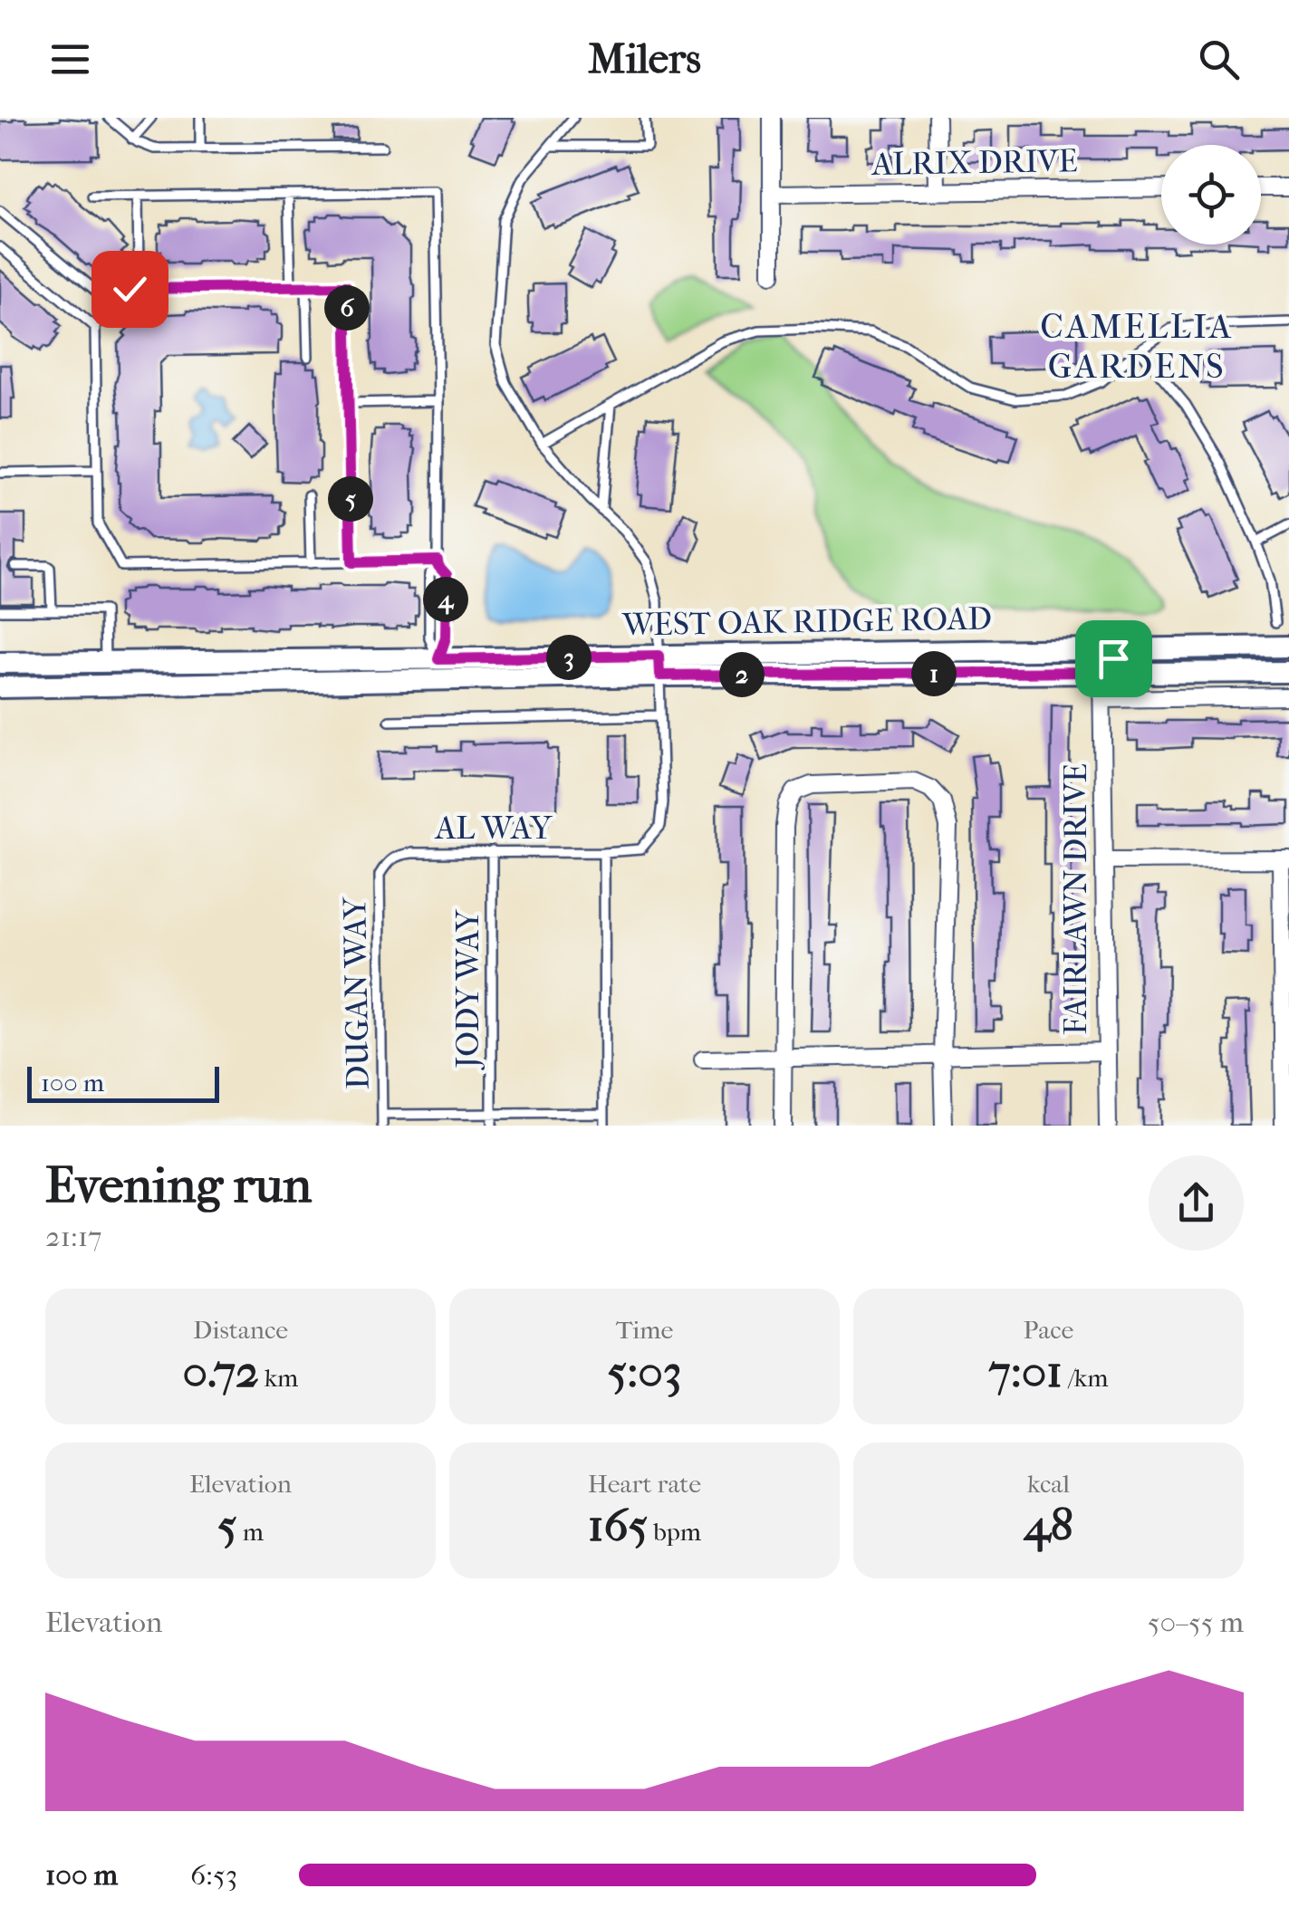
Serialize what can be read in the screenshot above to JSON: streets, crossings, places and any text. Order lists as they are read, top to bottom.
{
  "streets": {
    "street": ["ALRIX DRIVE", "WEST OAK RIDGE ROAD", "FAIRLAWN DRIVE"],
    "lane": ["AL WAY", "JODY WAY", "DUGAN WAY"]
  },
  "crossings": [
    ["WEST OAK RIDGE ROAD", "AL WAY"],
    ["WEST OAK RIDGE ROAD", "FAIRLAWN DRIVE"],
    ["AL WAY", "JODY WAY"],
    ["AL WAY", "DUGAN WAY"]
  ],
  "districts": ["CAMELLIA GARDENS"],
  "scale_bar": "100 m",
  "page": {
    "header": "Milers",
    "pins": [
      "6",
      "5",
      "4",
      "3",
      "1",
      "2"
    ],
    "scale": "100 m",
    "heading": ["Evening run", "21:17"],
    "stats": [
      ["Distance", "0.72 km"],
      ["Time", "5:03"],
      ["Pace", "7:01 /km"],
      ["Elevation", "5 m"],
      ["Heart rate", "165 bpm"],
      ["kcal", "48"]
    ],
    "chart": ["Elevation", "50–55 m"],
    "list": [
      {
        "name": "100 m",
        "note": "6:53"
      }
    ]
  }
}
